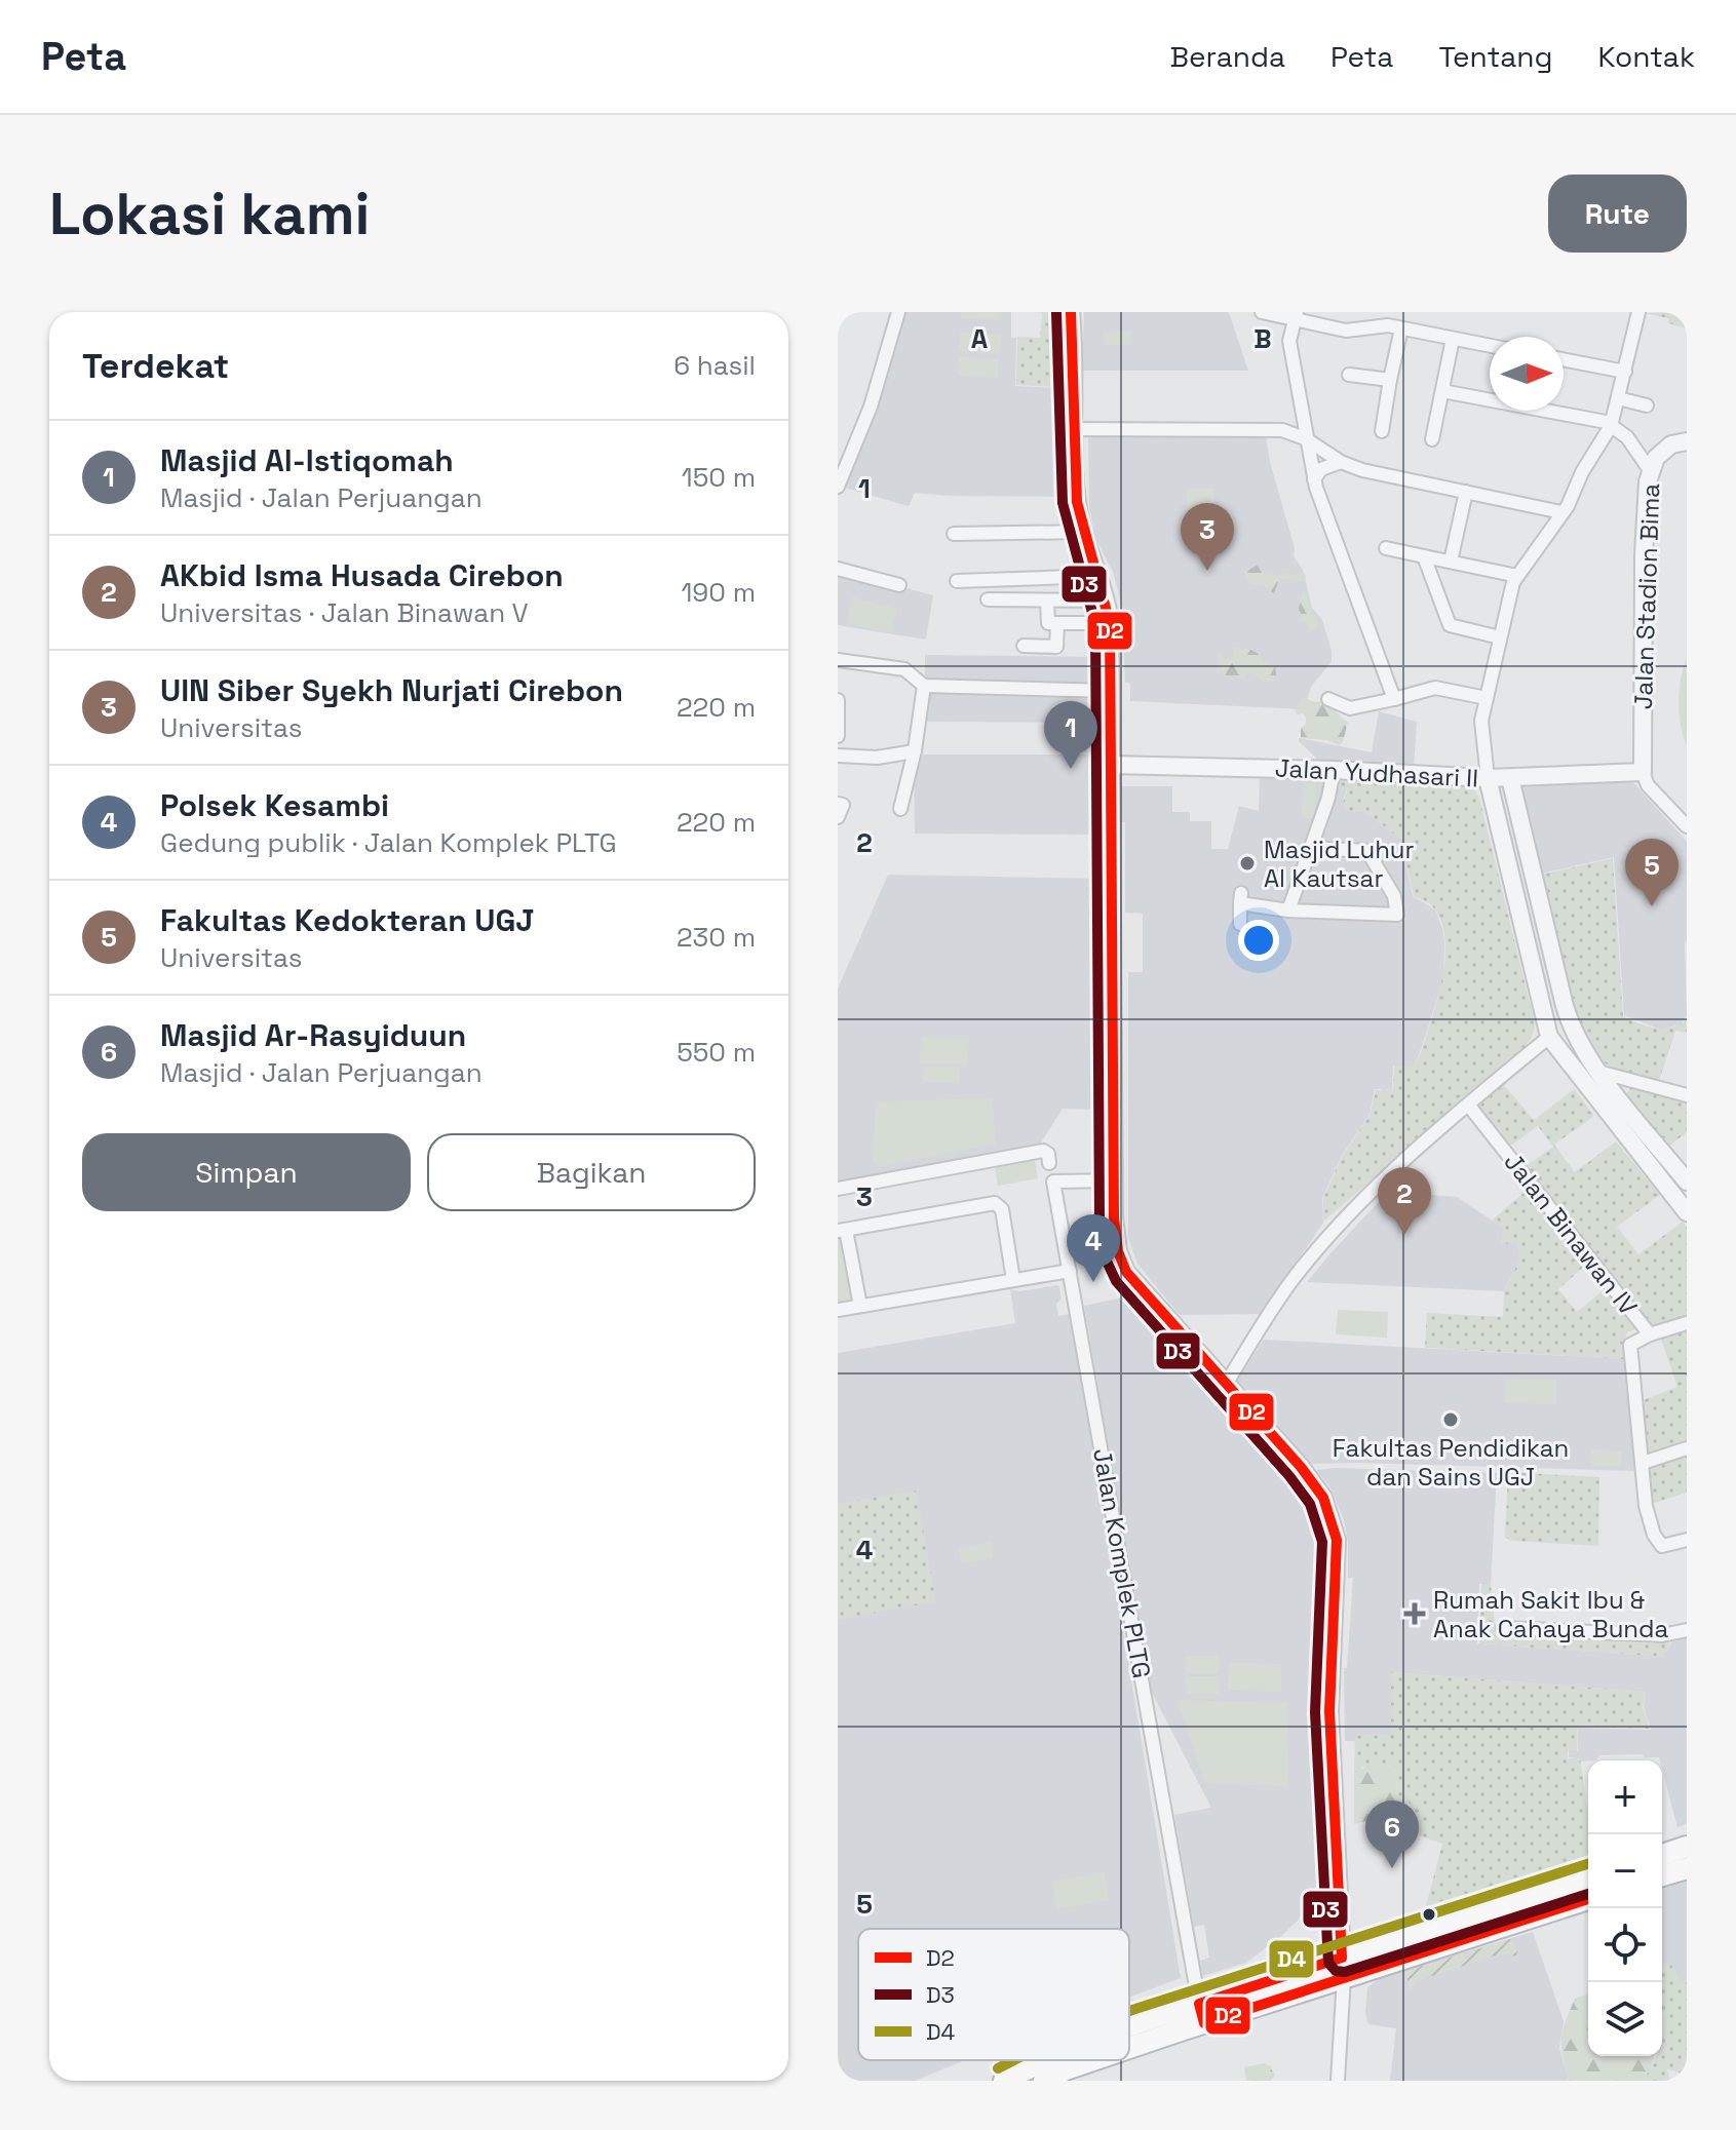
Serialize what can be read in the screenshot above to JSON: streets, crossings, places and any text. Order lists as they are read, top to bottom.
{
  "streets": {
    "street": [
      "Jalan Stadion Bima",
      "Jalan Yudhasari II",
      "Jalan Binawan IV",
      "Jalan Komplek PLTG"
    ]
  },
  "crossings": [
    ["Jalan Stadion Bima", "Jalan Yudhasari II"]
  ],
  "places": {
    "other": ["Masjid Luhur Al Kautsar", "Fakultas Pendidikan dan Sains UGJ"],
    "health": ["Rumah Sakit Ibu & Anak Cahaya Bunda"]
  },
  "lines": ["transit line D2", "transit line D3", "transit line D4"],
  "legend": ["D2", "D3", "D4"],
  "north": "right",
  "page": {
    "header": "Peta",
    "nav": [
      "Beranda",
      "Peta",
      "Tentang",
      "Kontak"
    ],
    "buttons": [
      "Rute",
      ["Simpan", "Bagikan"]
    ],
    "title": "Lokasi kami",
    "heading": ["Terdekat", "6 hasil"],
    "list": [
      {
        "mark": "1",
        "name": "Masjid Al-Istiqomah",
        "note": "Masjid · Jalan Perjuangan",
        "value": "150 m"
      },
      {
        "mark": "2",
        "name": "AKbid Isma Husada Cirebon",
        "note": "Universitas · Jalan Binawan V",
        "value": "190 m"
      },
      {
        "mark": "3",
        "name": "UIN Siber Syekh Nurjati Cirebon",
        "note": "Universitas",
        "value": "220 m"
      },
      {
        "mark": "4",
        "name": "Polsek Kesambi",
        "note": "Gedung publik · Jalan Komplek PLTG",
        "value": "220 m"
      },
      {
        "mark": "5",
        "name": "Fakultas Kedokteran UGJ",
        "note": "Universitas",
        "value": "230 m"
      },
      {
        "mark": "6",
        "name": "Masjid Ar-Rasyiduun",
        "note": "Masjid · Jalan Perjuangan",
        "value": "550 m"
      }
    ],
    "pins": [
      "3",
      "1",
      "5",
      "2",
      "4",
      "6"
    ],
    "map_buttons": ["+", "−"]
  },
  "grid": {
    "columns": ["A", "B"],
    "rows": [
      "1",
      "2",
      "3",
      "4",
      "5"
    ]
  }
}
